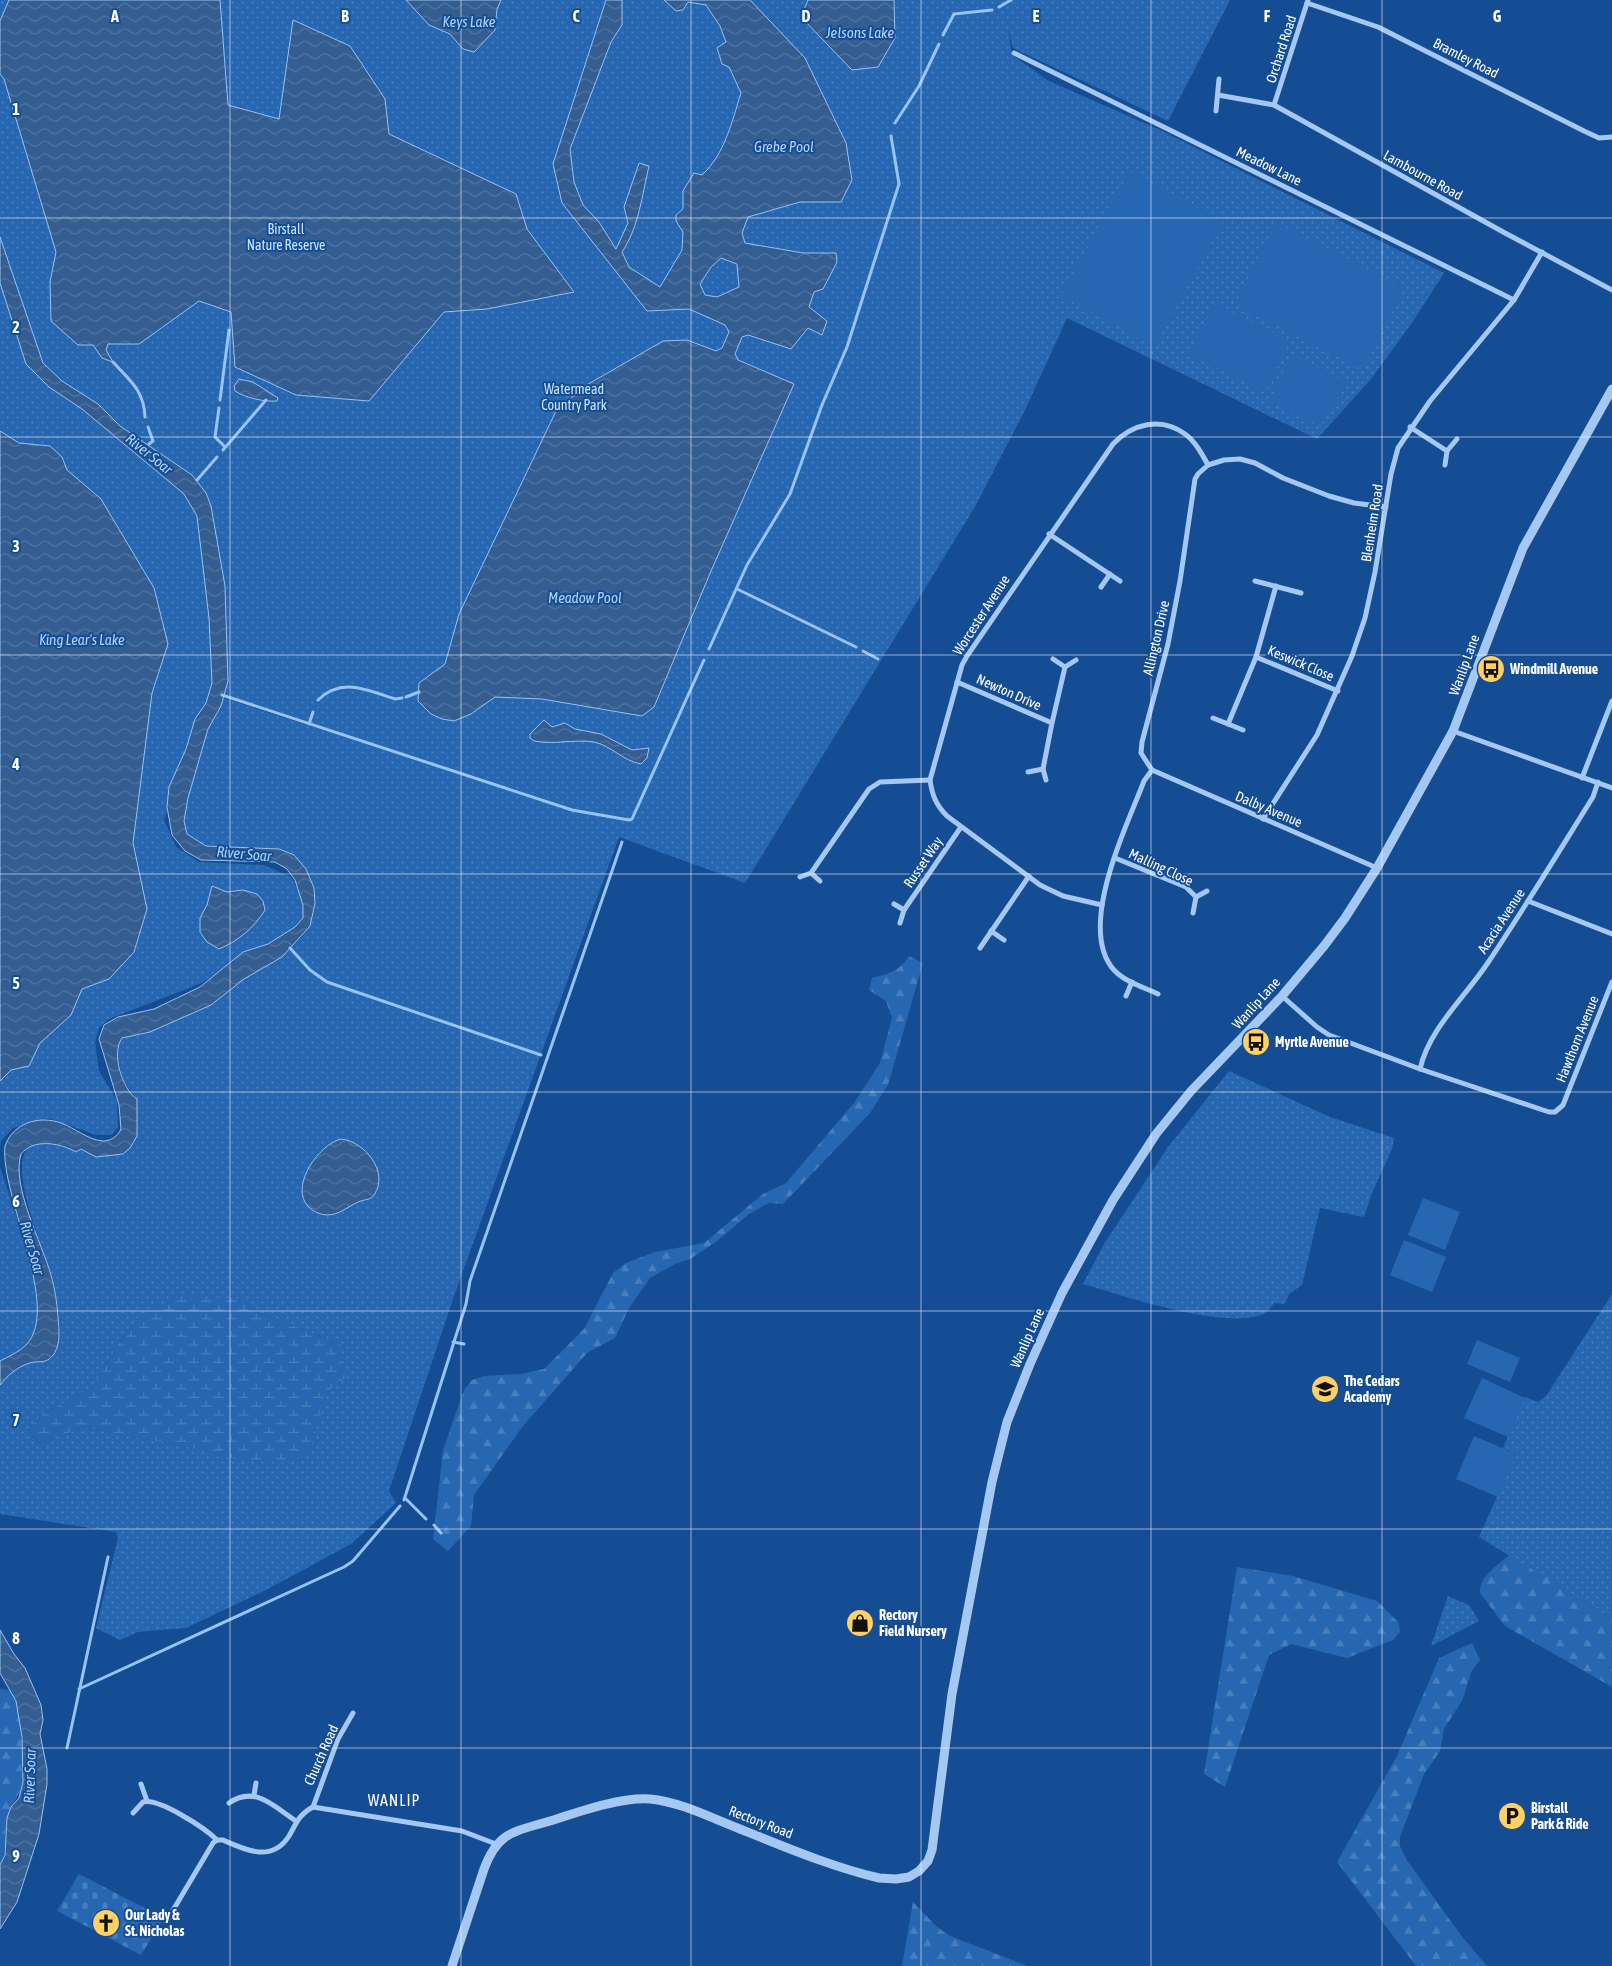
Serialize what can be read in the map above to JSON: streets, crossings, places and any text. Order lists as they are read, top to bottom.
{
  "streets": {
    "street": [
      "Orchard Road",
      "Bramley Road",
      "Meadow Lane",
      "Lambourne Road",
      "Blenheim Road",
      "Worcester Avenue",
      "Allington Drive",
      "Keswick Close",
      "Wanlip Lane",
      "Newton Drive",
      "Dalby Avenue",
      "Russet Way",
      "Malling Close",
      "Acacia Avenue",
      "Hawthorn Avenue",
      "Church Road",
      "Rectory Road"
    ]
  },
  "crossings": [
    ["Orchard Road", "Bramley Road"],
    ["Orchard Road", "Lambourne Road"],
    ["Meadow Lane", "Blenheim Road"],
    ["Lambourne Road", "Blenheim Road"],
    ["Blenheim Road", "Keswick Close"],
    ["Blenheim Road", "Dalby Avenue"],
    ["Worcester Avenue", "Allington Drive"],
    ["Worcester Avenue", "Newton Drive"],
    ["Worcester Avenue", "Russet Way"],
    ["Allington Drive", "Dalby Avenue"],
    ["Wanlip Lane", "Dalby Avenue"],
    ["Wanlip Lane", "Rectory Road"],
    ["Acacia Avenue", "Hawthorn Avenue"],
    ["Church Road", "Rectory Road"]
  ],
  "districts": ["WANLIP"],
  "water": [
    "Keys Lake",
    "Jelsons Lake",
    "Grebe Pool",
    "River Soar",
    "Meadow Pool",
    "King Lear's Lake"
  ],
  "parks": ["Birstall Nature Reserve", "Watermead Country Park"],
  "places": {
    "bus stop": ["Windmill Avenue", "Myrtle Avenue"],
    "school or university": ["The Cedars Academy"],
    "shop": ["Rectory Field Nursery"],
    "parking": ["Birstall Park & Ride"],
    "church": ["Our Lady & St. Nicholas"]
  },
  "grid": {
    "columns": [
      "A",
      "B",
      "C",
      "D",
      "E",
      "F",
      "G"
    ],
    "rows": [
      "1",
      "2",
      "3",
      "4",
      "5",
      "6",
      "7",
      "8",
      "9"
    ]
  }
}
